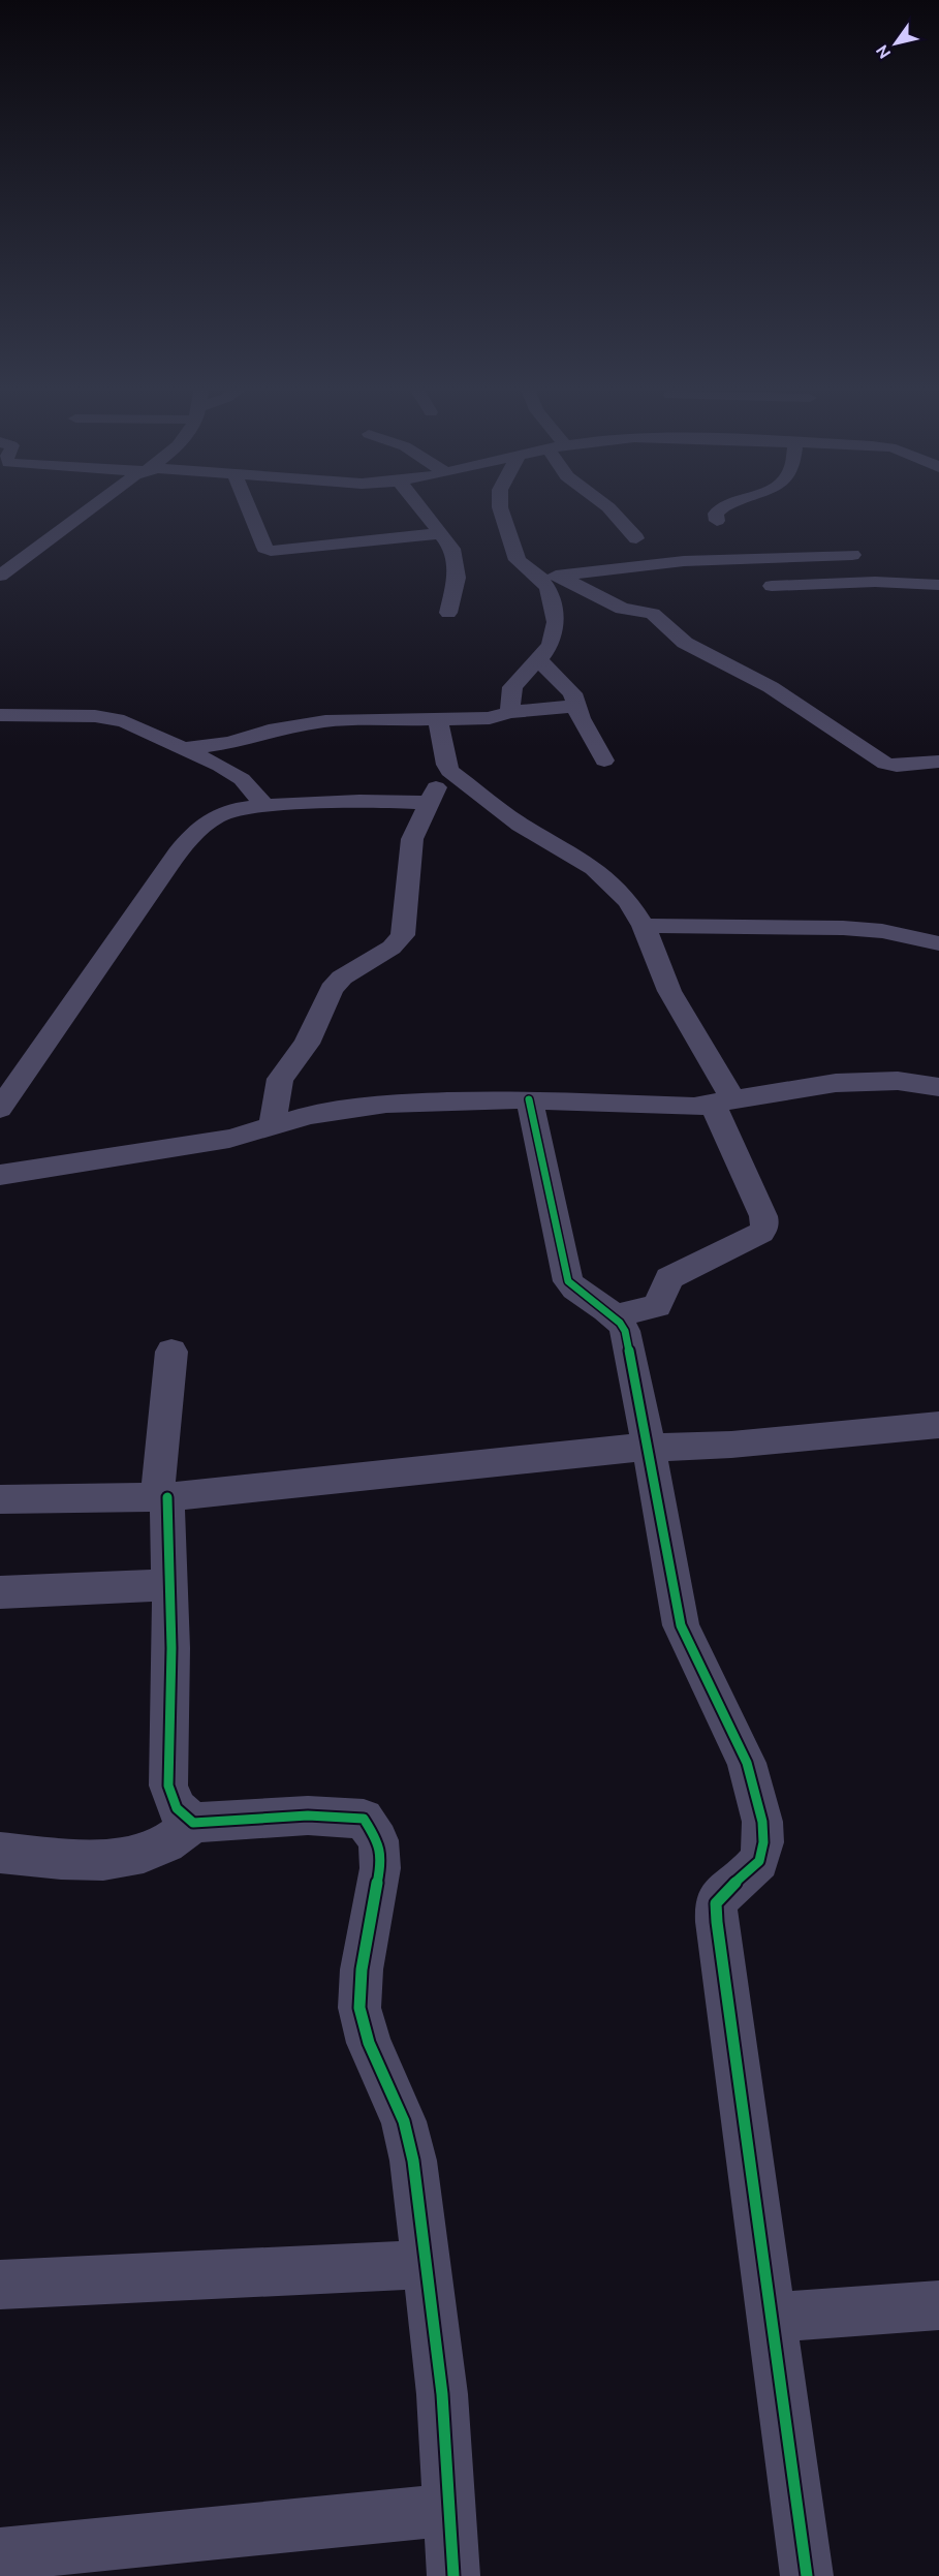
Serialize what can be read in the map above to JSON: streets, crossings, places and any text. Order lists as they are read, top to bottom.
{
  "north": "bottom left"
}
